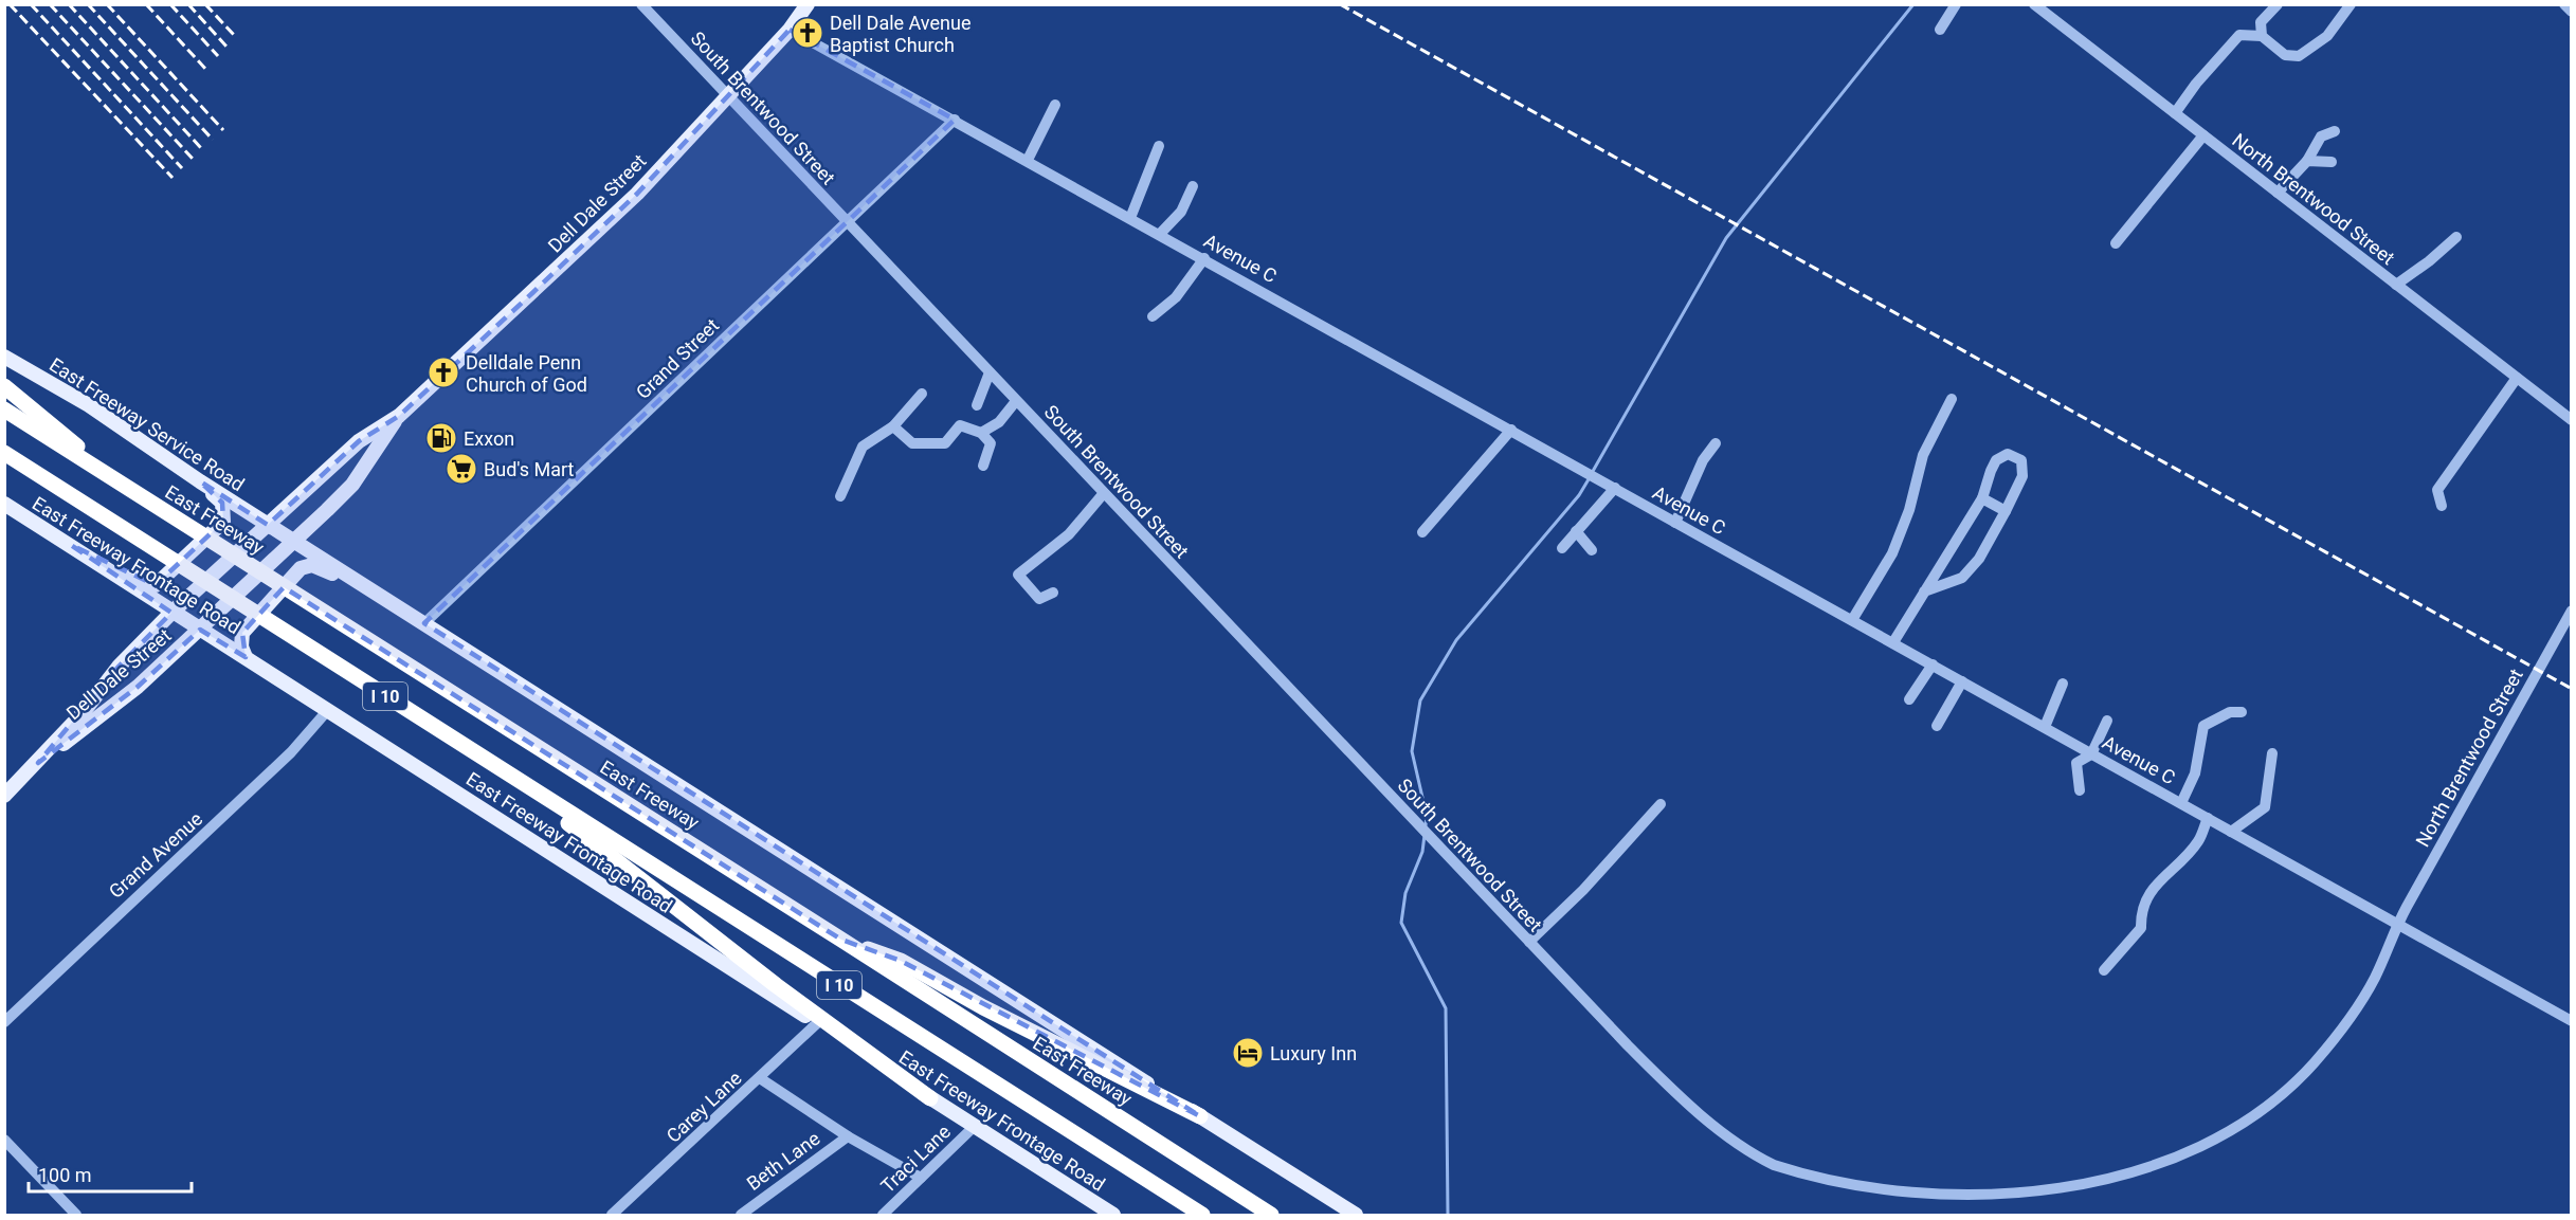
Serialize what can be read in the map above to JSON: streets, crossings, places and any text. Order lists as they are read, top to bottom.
{
  "streets": {
    "highway": ["East Freeway", "I 10"],
    "main road": ["Dell Dale Street", "East Freeway Service Road", "East Freeway Frontage Road"],
    "street": [
      "South Brentwood Street",
      "North Brentwood Street",
      "Avenue C",
      "Grand Street",
      "Grand Avenue",
      "Carey Lane",
      "Traci Lane",
      "Beth Lane"
    ]
  },
  "crossings": [
    ["South Brentwood Street", "Dell Dale Street"],
    ["South Brentwood Street", "Grand Street"],
    ["North Brentwood Street", "Avenue C"],
    ["Dell Dale Street", "Avenue C"],
    ["Dell Dale Street", "East Freeway Service Road"],
    ["Dell Dale Street", "East Freeway Frontage Road"],
    ["Avenue C", "Grand Street"],
    ["East Freeway Frontage Road", "Grand Avenue"],
    ["East Freeway Frontage Road", "Carey Lane"],
    ["East Freeway Frontage Road", "Traci Lane"]
  ],
  "places": {
    "church": ["Dell Dale Avenue Baptist Church", "Delldale Penn Church of God"],
    "fuel station": ["Exxon"],
    "supermarket": ["Bud's Mart"],
    "hotel": ["Luxury Inn"]
  },
  "scale_bar": "100 m"
}
